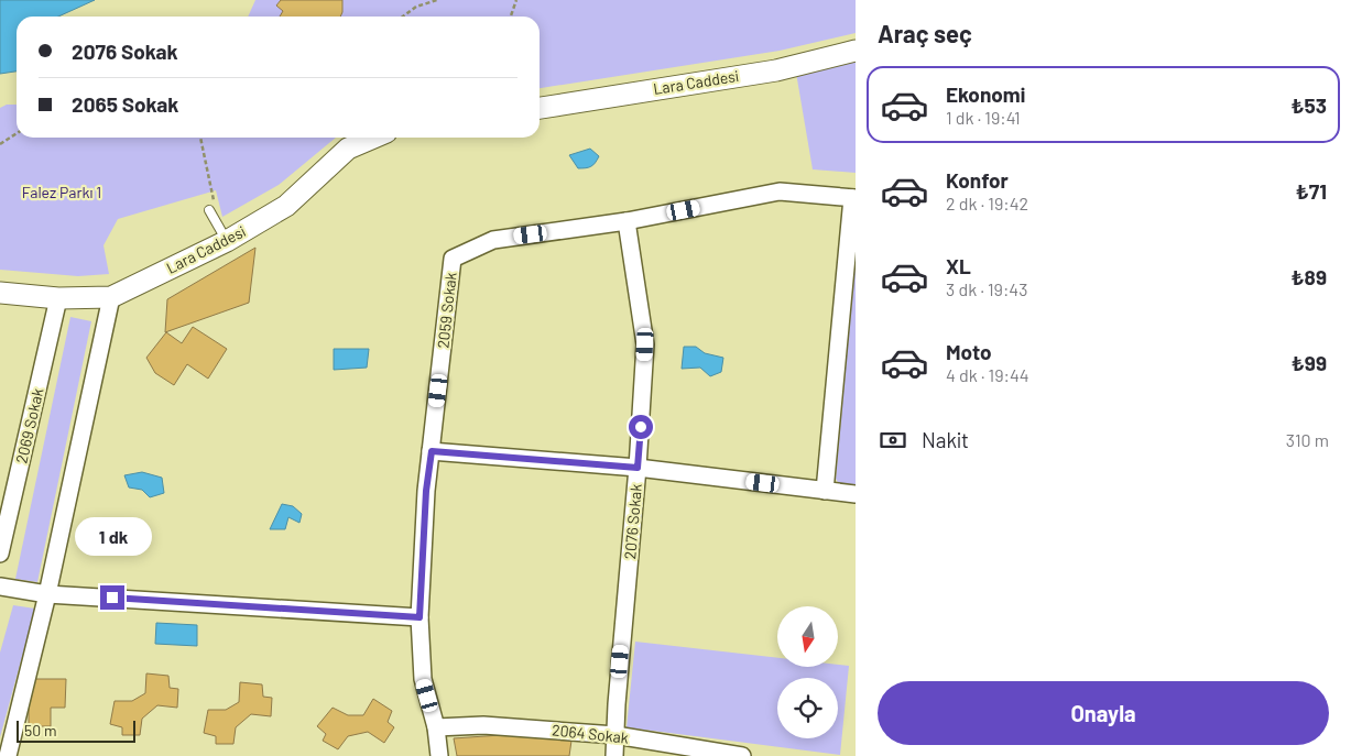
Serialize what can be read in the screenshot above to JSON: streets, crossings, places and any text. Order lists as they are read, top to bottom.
{
  "streets": {
    "street": [
      "Lara Caddesi",
      "2059 Sokak",
      "2069 Sokak",
      "2076 Sokak",
      "2064 Sokak"
    ]
  },
  "crossings": [
    ["Lara Caddesi", "2069 Sokak"],
    ["2059 Sokak", "2076 Sokak"],
    ["2059 Sokak", "2064 Sokak"],
    ["2076 Sokak", "2064 Sokak"]
  ],
  "parks": ["Falez Parkı 1"],
  "scale_bar": "50 m",
  "north": "bottom",
  "page": {
    "heading": "Araç seç",
    "banner": ["2076 Sokak", "2065 Sokak"],
    "list": [
      {
        "name": "Ekonomi",
        "note": "1 dk · 19:41",
        "value": "₺53"
      },
      {
        "name": "Konfor",
        "note": "2 dk · 19:42",
        "value": "₺71"
      },
      {
        "name": "XL",
        "note": "3 dk · 19:43",
        "value": "₺89"
      },
      {
        "name": "Moto",
        "note": "4 dk · 19:44",
        "value": "₺99"
      }
    ],
    "pay": ["Nakit", "310 m"],
    "bubble": "1 dk",
    "buttons": "Onayla",
    "scale": "50 m"
  }
}
